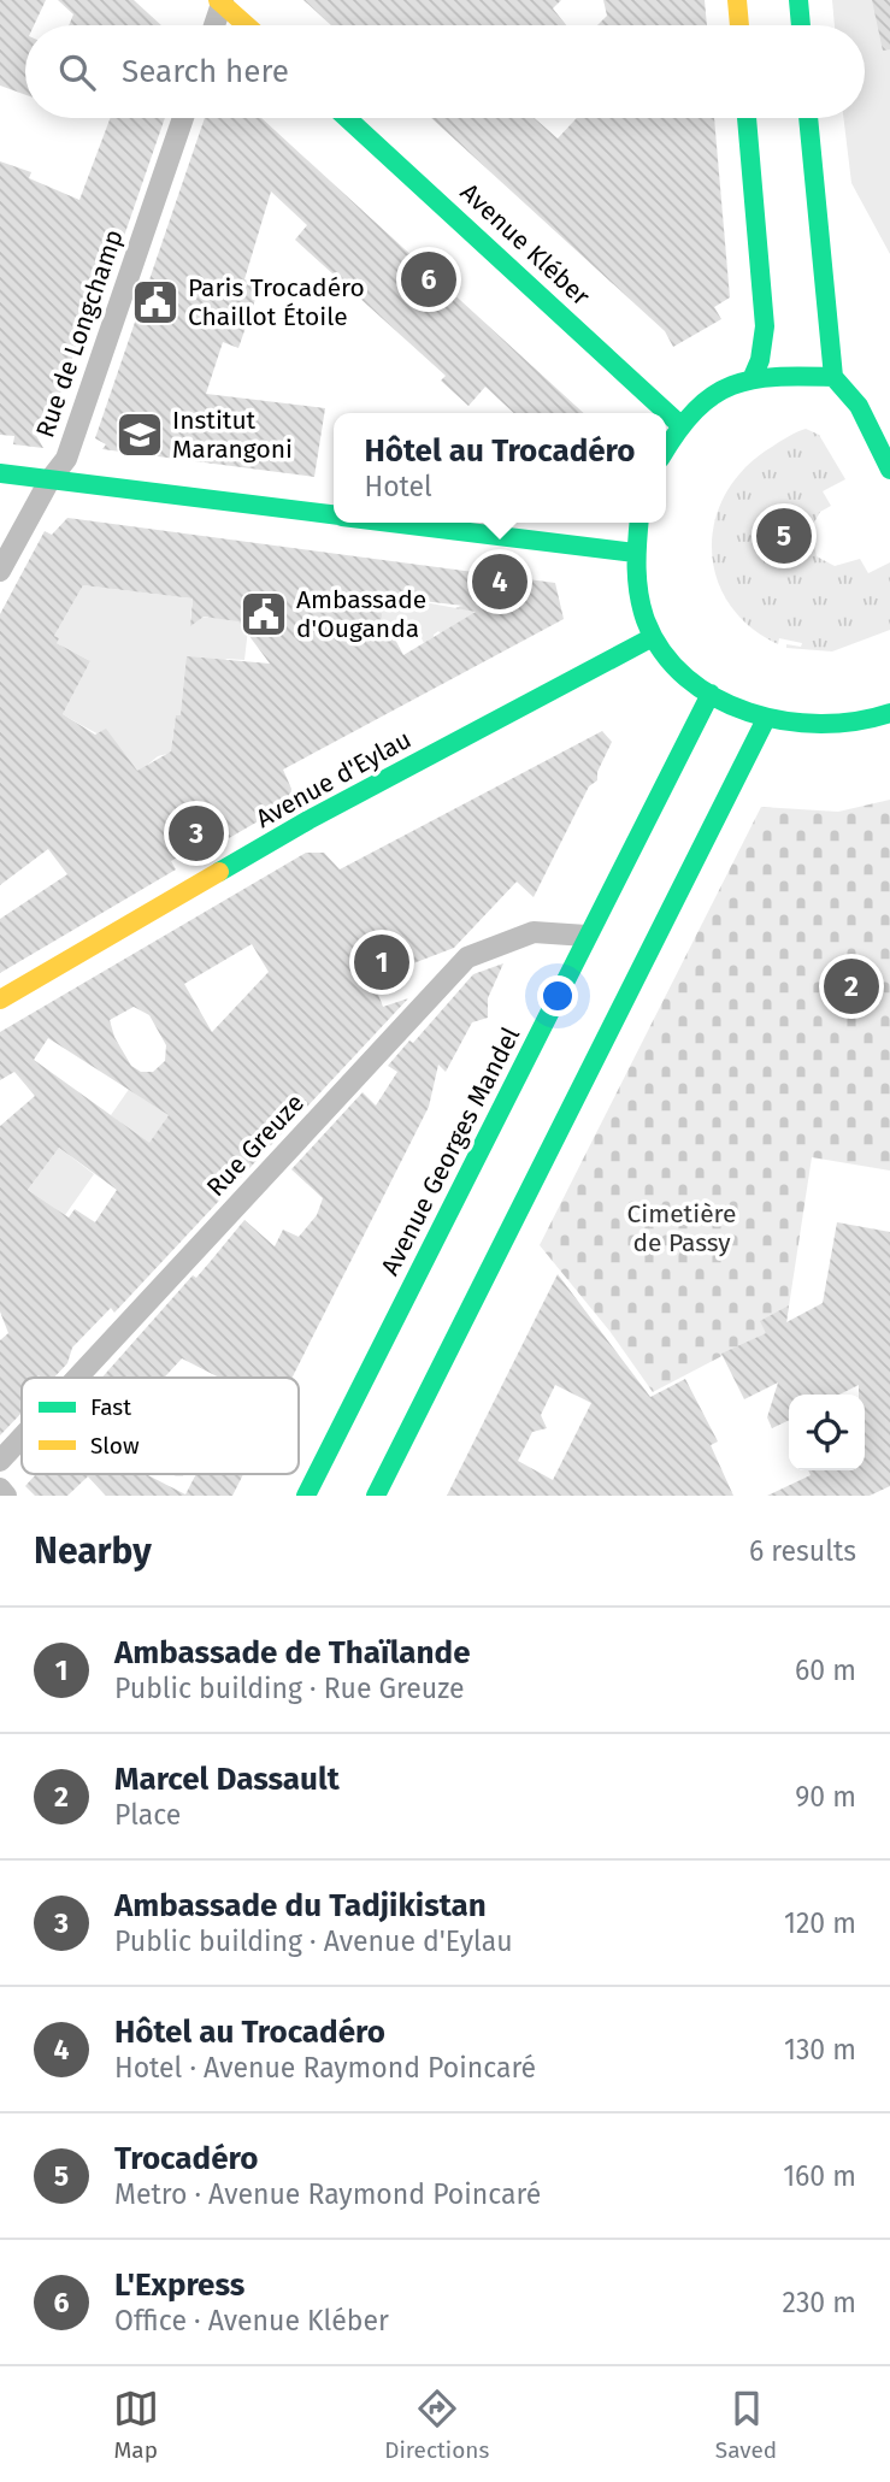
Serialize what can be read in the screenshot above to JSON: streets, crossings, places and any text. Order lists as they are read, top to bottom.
{
  "streets": {
    "main road": ["Avenue Kléber", "Avenue d'Eylau", "Avenue Georges Mandel"],
    "street": ["Rue de Longchamp", "Rue Greuze"]
  },
  "crossings": [
    ["Rue Greuze", "Avenue Georges Mandel"]
  ],
  "parks": ["Cimetière de Passy"],
  "places": {
    "public building": ["Paris Trocadéro Chaillot Étoile", "Ambassade d'Ouganda"],
    "school or university": ["Institut Marangoni"]
  },
  "legend": ["Fast", "Slow"],
  "page": {
    "search": "Search here",
    "pins": [
      "6",
      "5",
      "4",
      "3",
      "1",
      "2"
    ],
    "popup": ["Hôtel au Trocadéro", "Hotel"],
    "heading": ["Nearby", "6 results"],
    "list": [
      {
        "mark": "1",
        "name": "Ambassade de Thaïlande",
        "note": "Public building · Rue Greuze",
        "value": "60 m"
      },
      {
        "mark": "2",
        "name": "Marcel Dassault",
        "note": "Place",
        "value": "90 m"
      },
      {
        "mark": "3",
        "name": "Ambassade du Tadjikistan",
        "note": "Public building · Avenue d'Eylau",
        "value": "120 m"
      },
      {
        "mark": "4",
        "name": "Hôtel au Trocadéro",
        "note": "Hotel · Avenue Raymond Poincaré",
        "value": "130 m"
      },
      {
        "mark": "5",
        "name": "Trocadéro",
        "note": "Metro · Avenue Raymond Poincaré",
        "value": "160 m"
      },
      {
        "mark": "6",
        "name": "L'Express",
        "note": "Office · Avenue Kléber",
        "value": "230 m"
      }
    ],
    "nav": ["Map", "Directions", "Saved"]
  }
}
